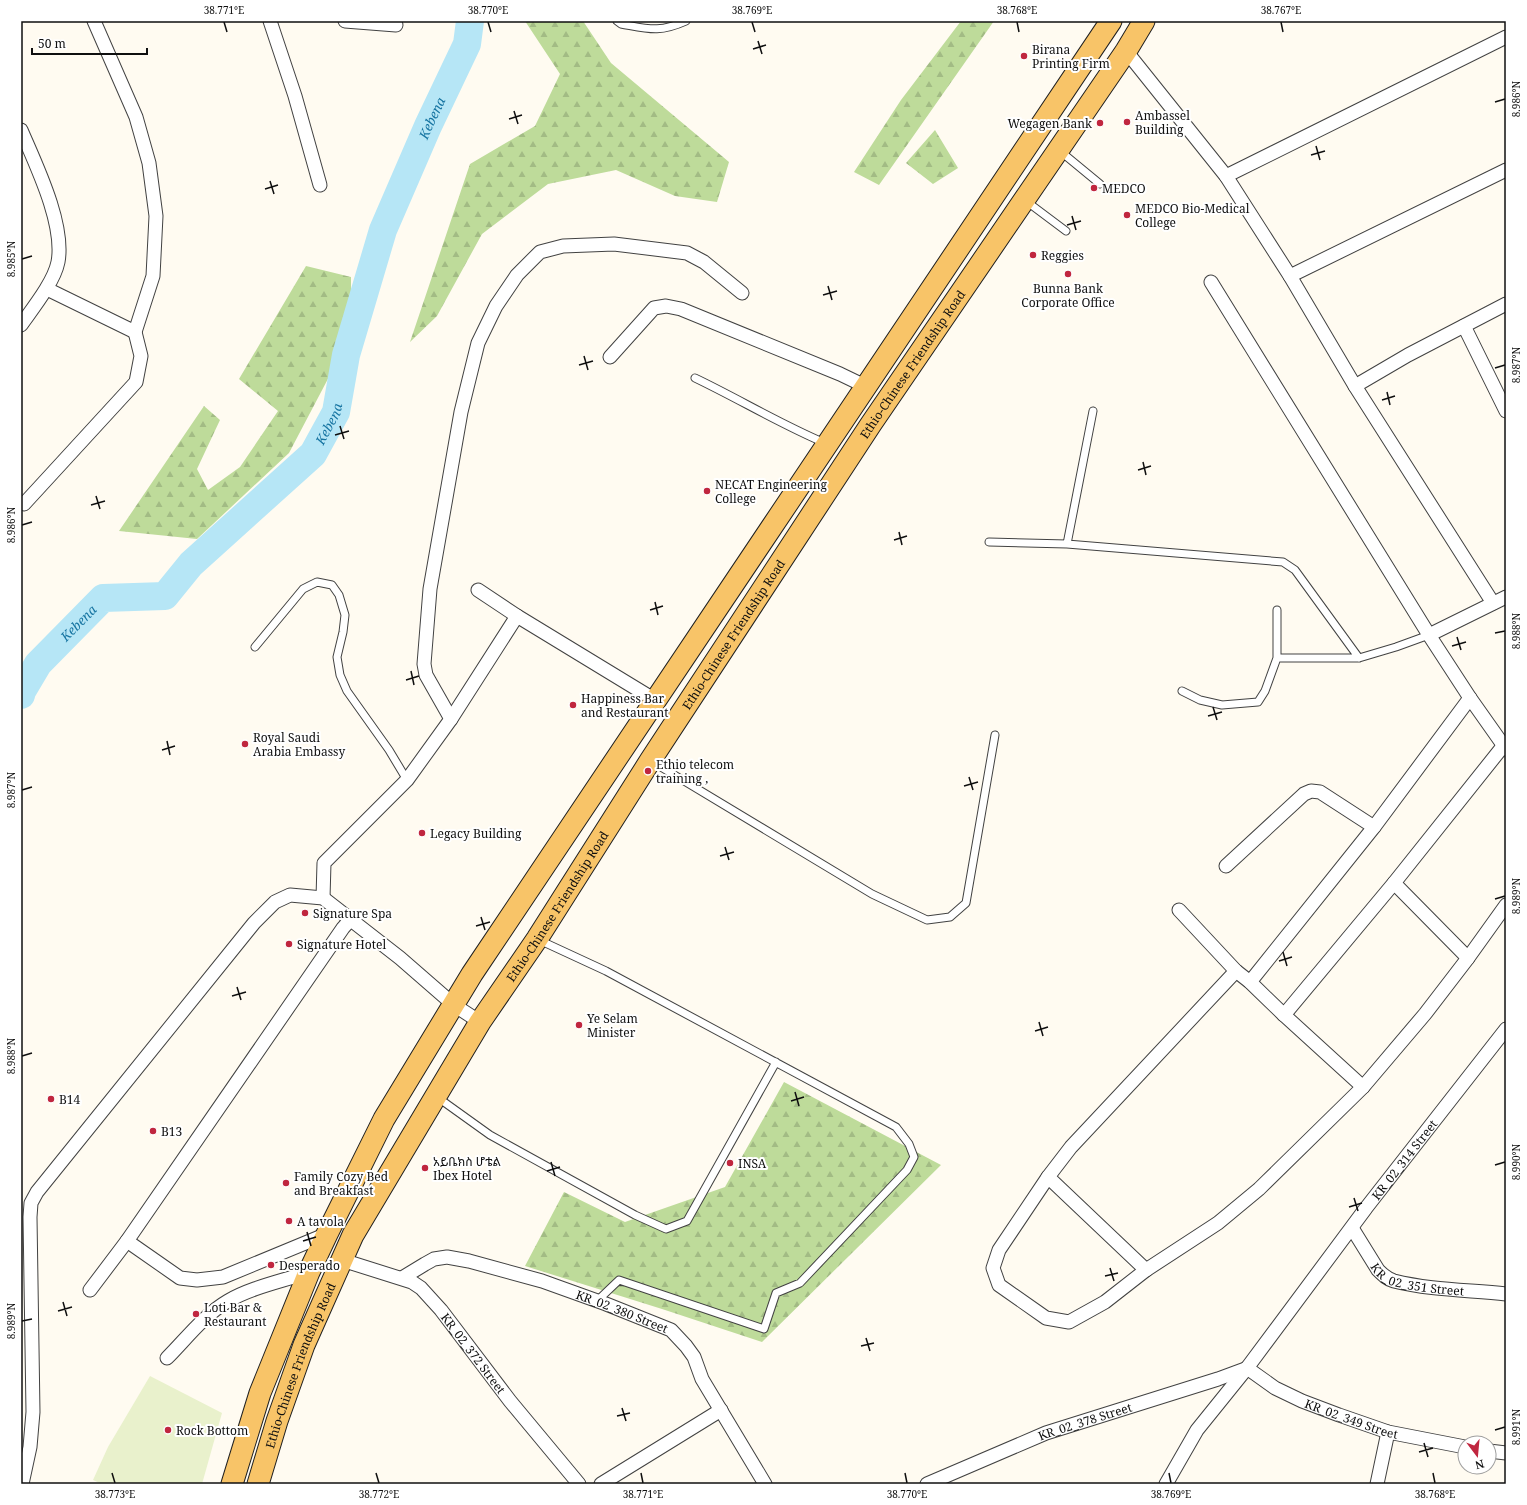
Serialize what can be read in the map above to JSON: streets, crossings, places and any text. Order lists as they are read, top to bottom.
{
  "streets": {
    "main road": ["Ethio-Chinese Friendship Road"],
    "street": [
      "KR_02_314 Street",
      "KR_02_351 Street",
      "KR_02_380 Street",
      "KR_02_372 Street",
      "KR_02_349 Street",
      "KR_02_378 Street"
    ]
  },
  "crossings": [
    ["Ethio-Chinese Friendship Road", "KR_02_372 Street"],
    ["KR_02_314 Street", "KR_02_351 Street"],
    ["KR_02_314 Street", "KR_02_349 Street"],
    ["KR_02_314 Street", "KR_02_378 Street"],
    ["KR_02_380 Street", "KR_02_372 Street"],
    ["KR_02_349 Street", "KR_02_378 Street"]
  ],
  "water": ["Kebena"],
  "places": [
    "Birana Printing Firm",
    "Ambassel Building",
    "Wegagen Bank",
    "MEDCO",
    "MEDCO Bio-Medical College",
    "Reggies",
    "Bunna Bank Corporate Office",
    "NECAT Engineering College",
    "Happiness Bar and Restaurant",
    "Royal Saudi Arabia Embassy",
    "Ethio telecom training ,",
    "Legacy Building",
    "Signature Spa",
    "Signature Hotel",
    "Ye Selam Minister",
    "B14",
    "B13",
    "INSA",
    "አይቤክስ ሆቴል Ibex Hotel",
    "Family Cozy Bed and Breakfast",
    "A tavola",
    "Desperado",
    "Loti Bar & Restaurant",
    "Rock Bottom"
  ],
  "scale_bar": "50 m",
  "north": "bottom",
  "coordinates": [
    "38.771°E",
    "38.770°E",
    "38.769°E",
    "38.768°E",
    "38.767°E",
    "8.986°N",
    "8.985°N",
    "8.987°N",
    "8.988°N",
    "8.989°N",
    "8.990°N",
    "8.991°N",
    "38.773°E",
    "38.772°E"
  ]
}
